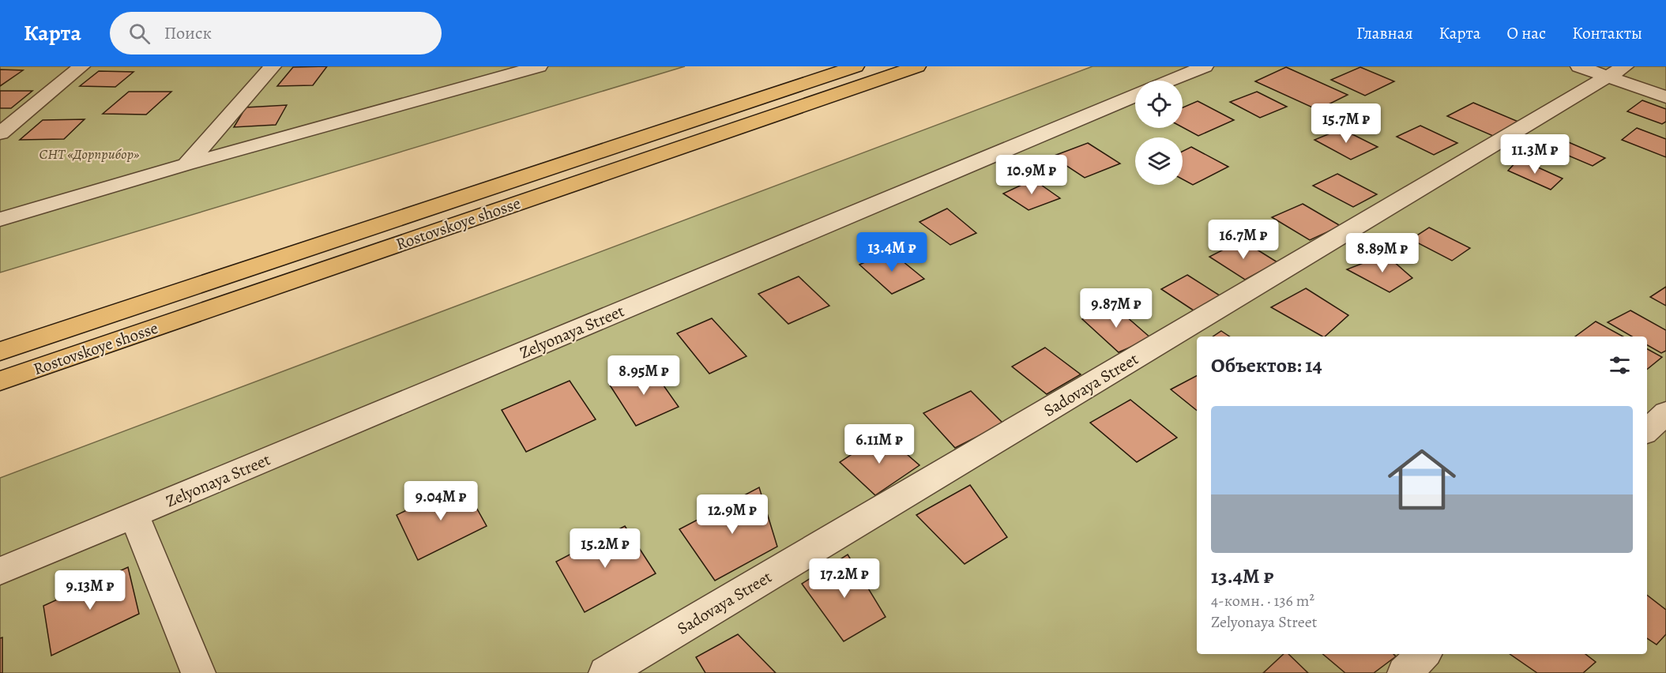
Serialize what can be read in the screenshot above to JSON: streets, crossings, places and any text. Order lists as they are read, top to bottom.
{
  "streets": {
    "highway": ["Rostovskoye shosse"],
    "street": ["Zelyonaya Street", "Sadovaya Street"]
  },
  "parks": ["СНТ «Дорприбор»"],
  "page": {
    "header": "Карта",
    "search": "Поиск",
    "nav": [
      "Главная",
      "Карта",
      "О нас",
      "Контакты"
    ],
    "price": [
      "15.7M ₽",
      "11.3M ₽",
      "10.9M ₽",
      "16.7M ₽",
      "13.4M ₽",
      "8.89M ₽",
      "9.87M ₽",
      "8.95M ₽",
      "6.11M ₽",
      "9.04M ₽",
      "12.9M ₽",
      "15.2M ₽",
      "17.2M ₽",
      "9.13M ₽"
    ],
    "heading": "Объектов: 14",
    "list": [
      {
        "name": "13.4M ₽",
        "note": "4-комн. · 136 m² · Zelyonaya Street"
      }
    ]
  }
}
